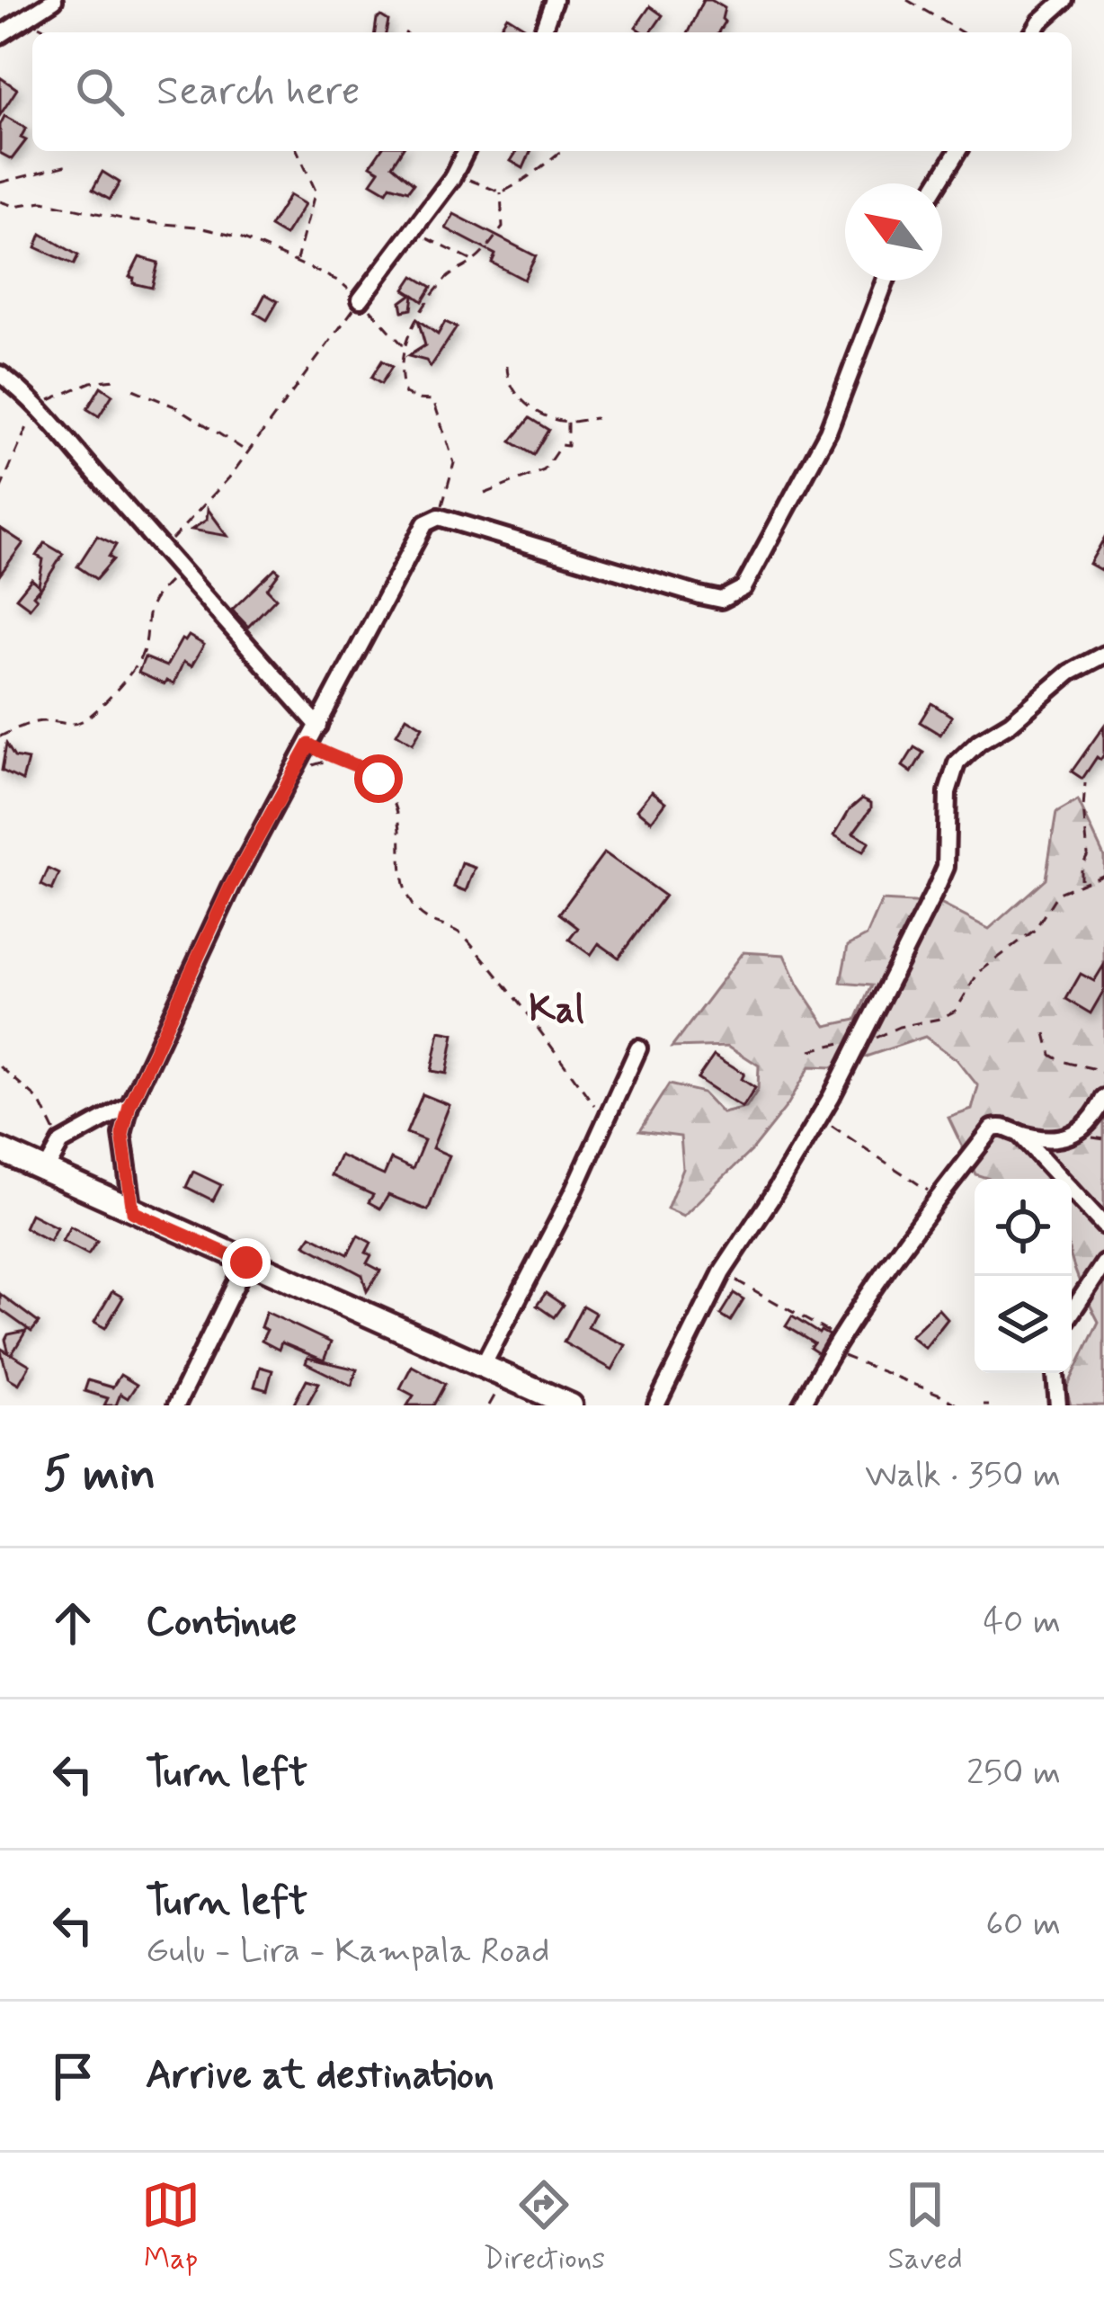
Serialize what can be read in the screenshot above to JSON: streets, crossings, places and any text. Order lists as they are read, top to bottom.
{
  "districts": ["Kal"],
  "north": "top left",
  "page": {
    "search": "Search here",
    "heading": ["5 min", "Walk · 350 m"],
    "list": [
      ["Continue", "40 m"],
      ["Turn left", "250 m"],
      ["Turn left", "Gulu - Lira - Kampala Road", "60 m"],
      "Arrive at destination"
    ],
    "nav": ["Map", "Directions", "Saved"]
  }
}
